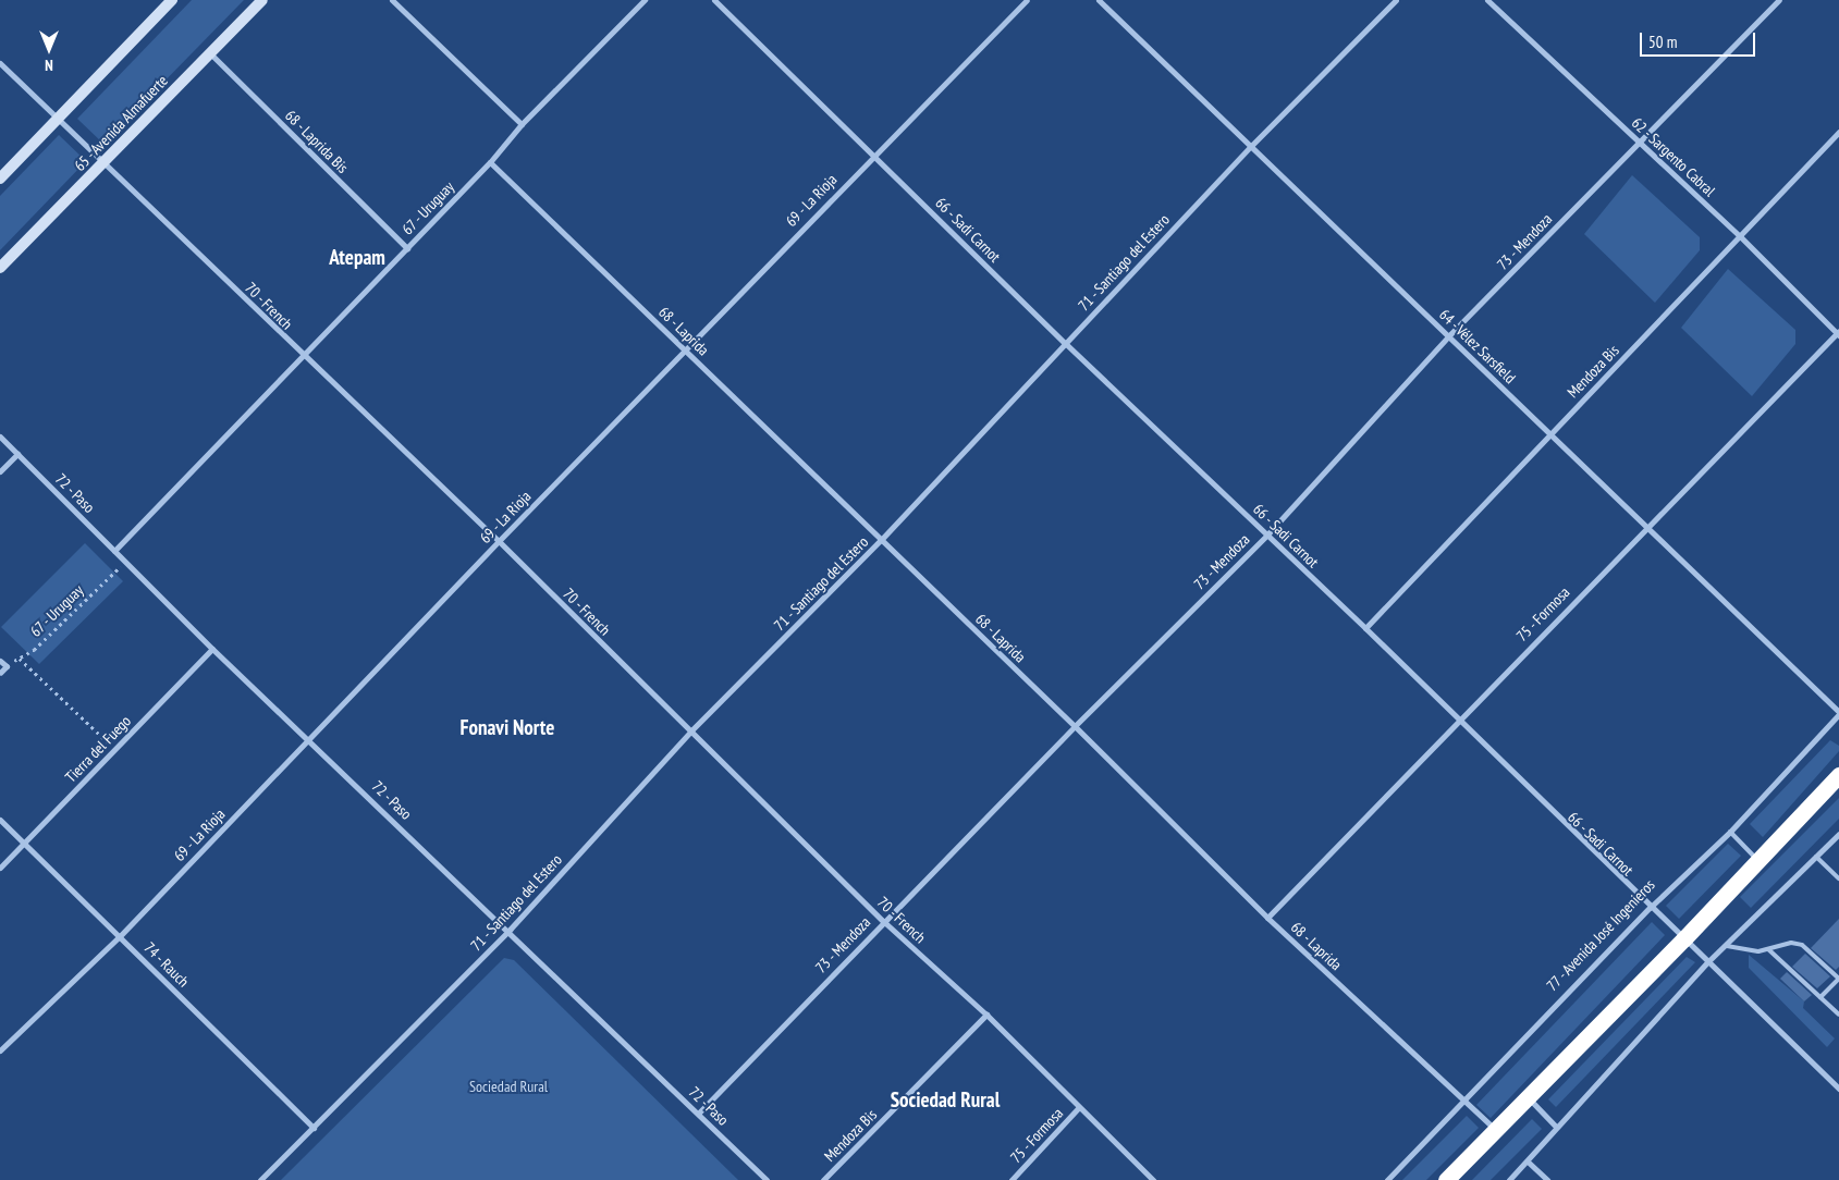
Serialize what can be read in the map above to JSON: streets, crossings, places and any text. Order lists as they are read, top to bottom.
{
  "streets": {
    "main road": ["65 - Avenida Almafuerte"],
    "street": [
      "68 - Laprida Bis",
      "62 - Sargento Cabral",
      "69 - La Rioja",
      "67 - Uruguay",
      "66 - Sadi Carnot",
      "73 - Mendoza",
      "71 - Santiago del Estero",
      "70 - French",
      "68 - Laprida",
      "64 - Vélez Sarsfield",
      "Mendoza Bis",
      "72 - Paso",
      "75 - Formosa",
      "Tierra del Fuego",
      "77 - Avenida José Ingenieros",
      "74 - Rauch"
    ]
  },
  "crossings": [
    ["65 - Avenida Almafuerte", "68 - Laprida Bis"],
    ["65 - Avenida Almafuerte", "70 - French"],
    ["68 - Laprida Bis", "67 - Uruguay"],
    ["62 - Sargento Cabral", "73 - Mendoza"],
    ["62 - Sargento Cabral", "Mendoza Bis"],
    ["62 - Sargento Cabral", "75 - Formosa"],
    ["69 - La Rioja", "66 - Sadi Carnot"],
    ["69 - La Rioja", "70 - French"],
    ["69 - La Rioja", "68 - Laprida"],
    ["69 - La Rioja", "72 - Paso"],
    ["69 - La Rioja", "74 - Rauch"],
    ["67 - Uruguay", "70 - French"],
    ["67 - Uruguay", "68 - Laprida"],
    ["67 - Uruguay", "72 - Paso"],
    ["66 - Sadi Carnot", "73 - Mendoza"],
    ["66 - Sadi Carnot", "71 - Santiago del Estero"],
    ["66 - Sadi Carnot", "Mendoza Bis"],
    ["66 - Sadi Carnot", "75 - Formosa"],
    ["66 - Sadi Carnot", "77 - Avenida José Ingenieros"],
    ["73 - Mendoza", "70 - French"],
    ["73 - Mendoza", "68 - Laprida"],
    ["73 - Mendoza", "64 - Vélez Sarsfield"],
    ["73 - Mendoza", "72 - Paso"],
    ["71 - Santiago del Estero", "70 - French"],
    ["71 - Santiago del Estero", "68 - Laprida"],
    ["71 - Santiago del Estero", "64 - Vélez Sarsfield"],
    ["71 - Santiago del Estero", "72 - Paso"],
    ["71 - Santiago del Estero", "74 - Rauch"],
    ["70 - French", "Mendoza Bis"],
    ["70 - French", "75 - Formosa"],
    ["68 - Laprida", "75 - Formosa"],
    ["68 - Laprida", "77 - Avenida José Ingenieros"],
    ["64 - Vélez Sarsfield", "Mendoza Bis"],
    ["64 - Vélez Sarsfield", "75 - Formosa"],
    ["64 - Vélez Sarsfield", "77 - Avenida José Ingenieros"],
    ["72 - Paso", "Tierra del Fuego"],
    ["Tierra del Fuego", "74 - Rauch"]
  ],
  "districts": ["Atepam", "Fonavi Norte", "Sociedad Rural"],
  "parks": ["Sociedad Rural"],
  "scale_bar": "50 m",
  "north": "bottom"
}
